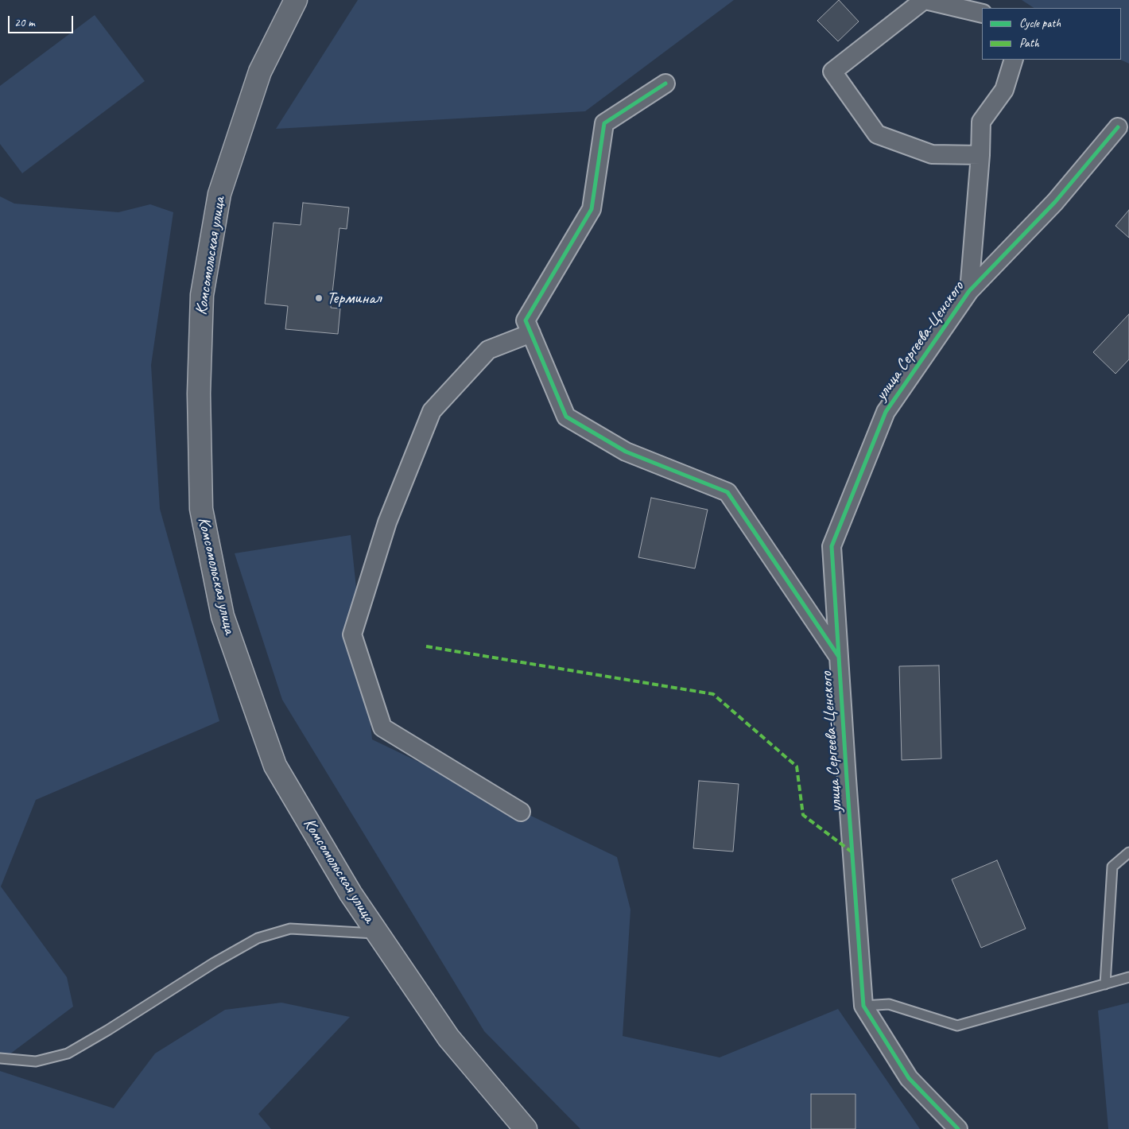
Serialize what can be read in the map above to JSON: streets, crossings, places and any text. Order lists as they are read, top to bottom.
{
  "streets": {
    "main road": ["Комсомольская улица"],
    "street": ["улица Сергеева-Ценского"]
  },
  "places": ["Терминал"],
  "legend": ["Cycle path", "Path"],
  "scale_bar": "20 m"
}
